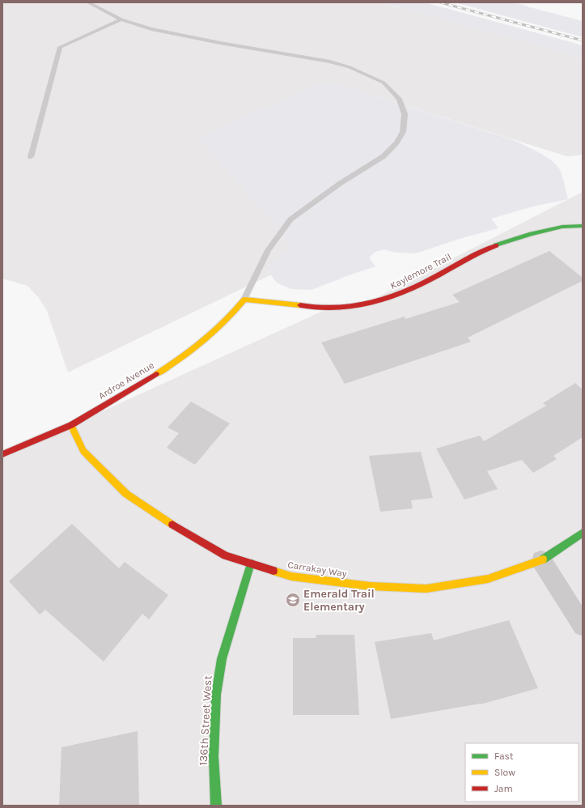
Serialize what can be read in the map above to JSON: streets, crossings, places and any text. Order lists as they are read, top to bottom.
{
  "streets": {
    "street": [
      "Kaylemore Trail",
      "Ardroe Avenue",
      "Carrakay Way",
      "136th Street West"
    ]
  },
  "crossings": [
    ["Kaylemore Trail", "Ardroe Avenue"],
    ["Ardroe Avenue", "Carrakay Way"],
    ["Carrakay Way", "136th Street West"]
  ],
  "places": {
    "school or university": ["Emerald Trail Elementary"]
  },
  "legend": ["Fast", "Slow", "Jam"]
}
